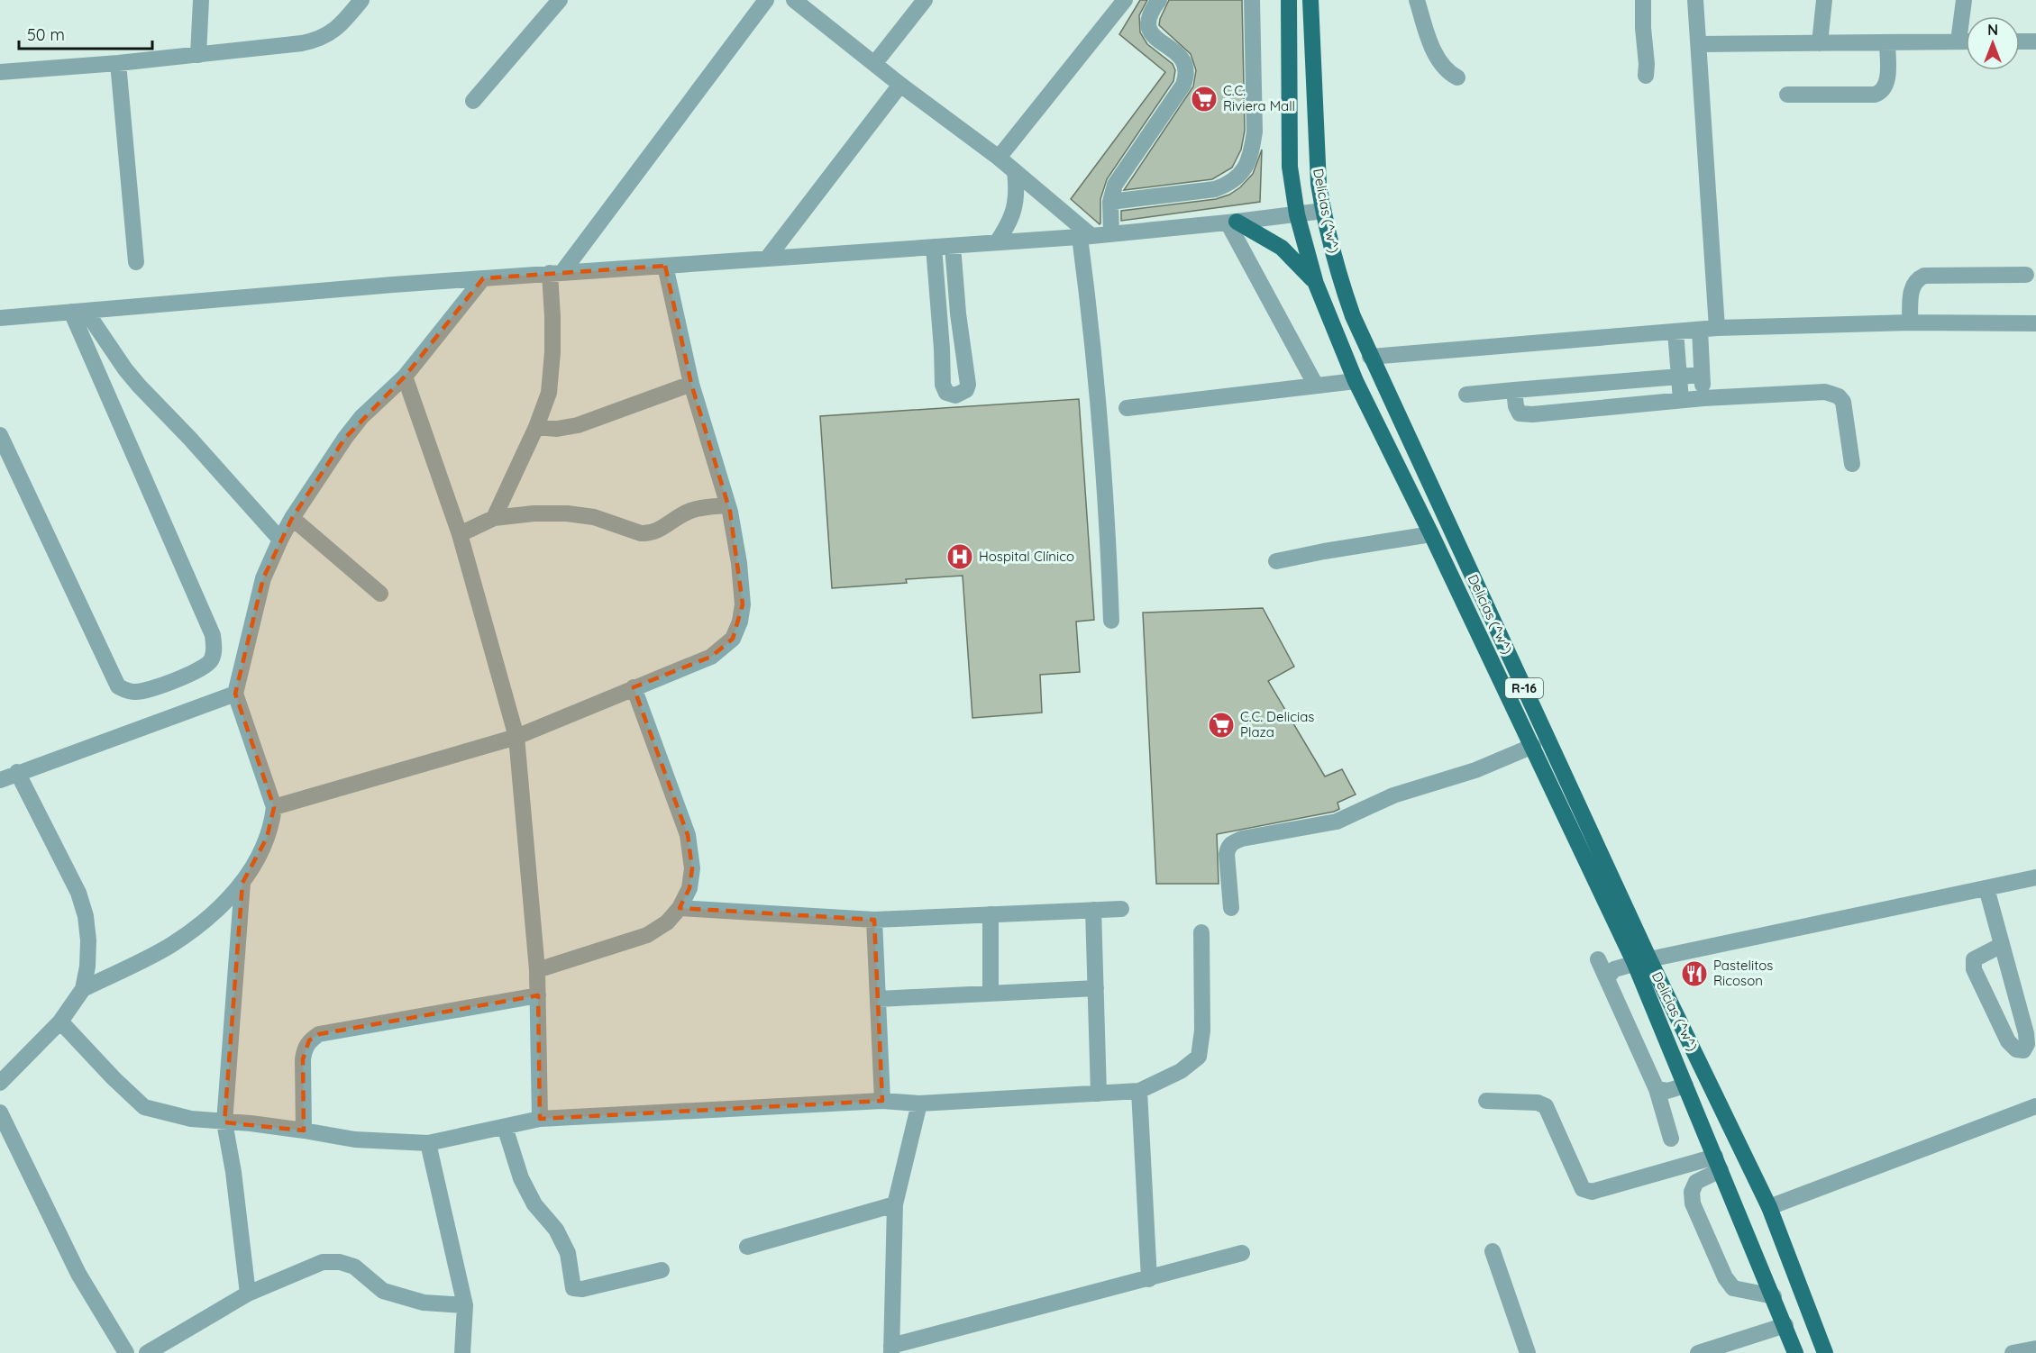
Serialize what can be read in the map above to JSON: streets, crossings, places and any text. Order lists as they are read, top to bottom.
{
  "streets": {
    "main road": ["Delicias (^w^)", "R-16"]
  },
  "places": {
    "supermarket": ["C.C. Riviera Mall", "C.C. Delicias Plaza"],
    "hospital": ["Hospital Clínico"],
    "restaurant": ["Pastelitos Ricoson"]
  },
  "scale_bar": "50 m",
  "north": "top"
}
